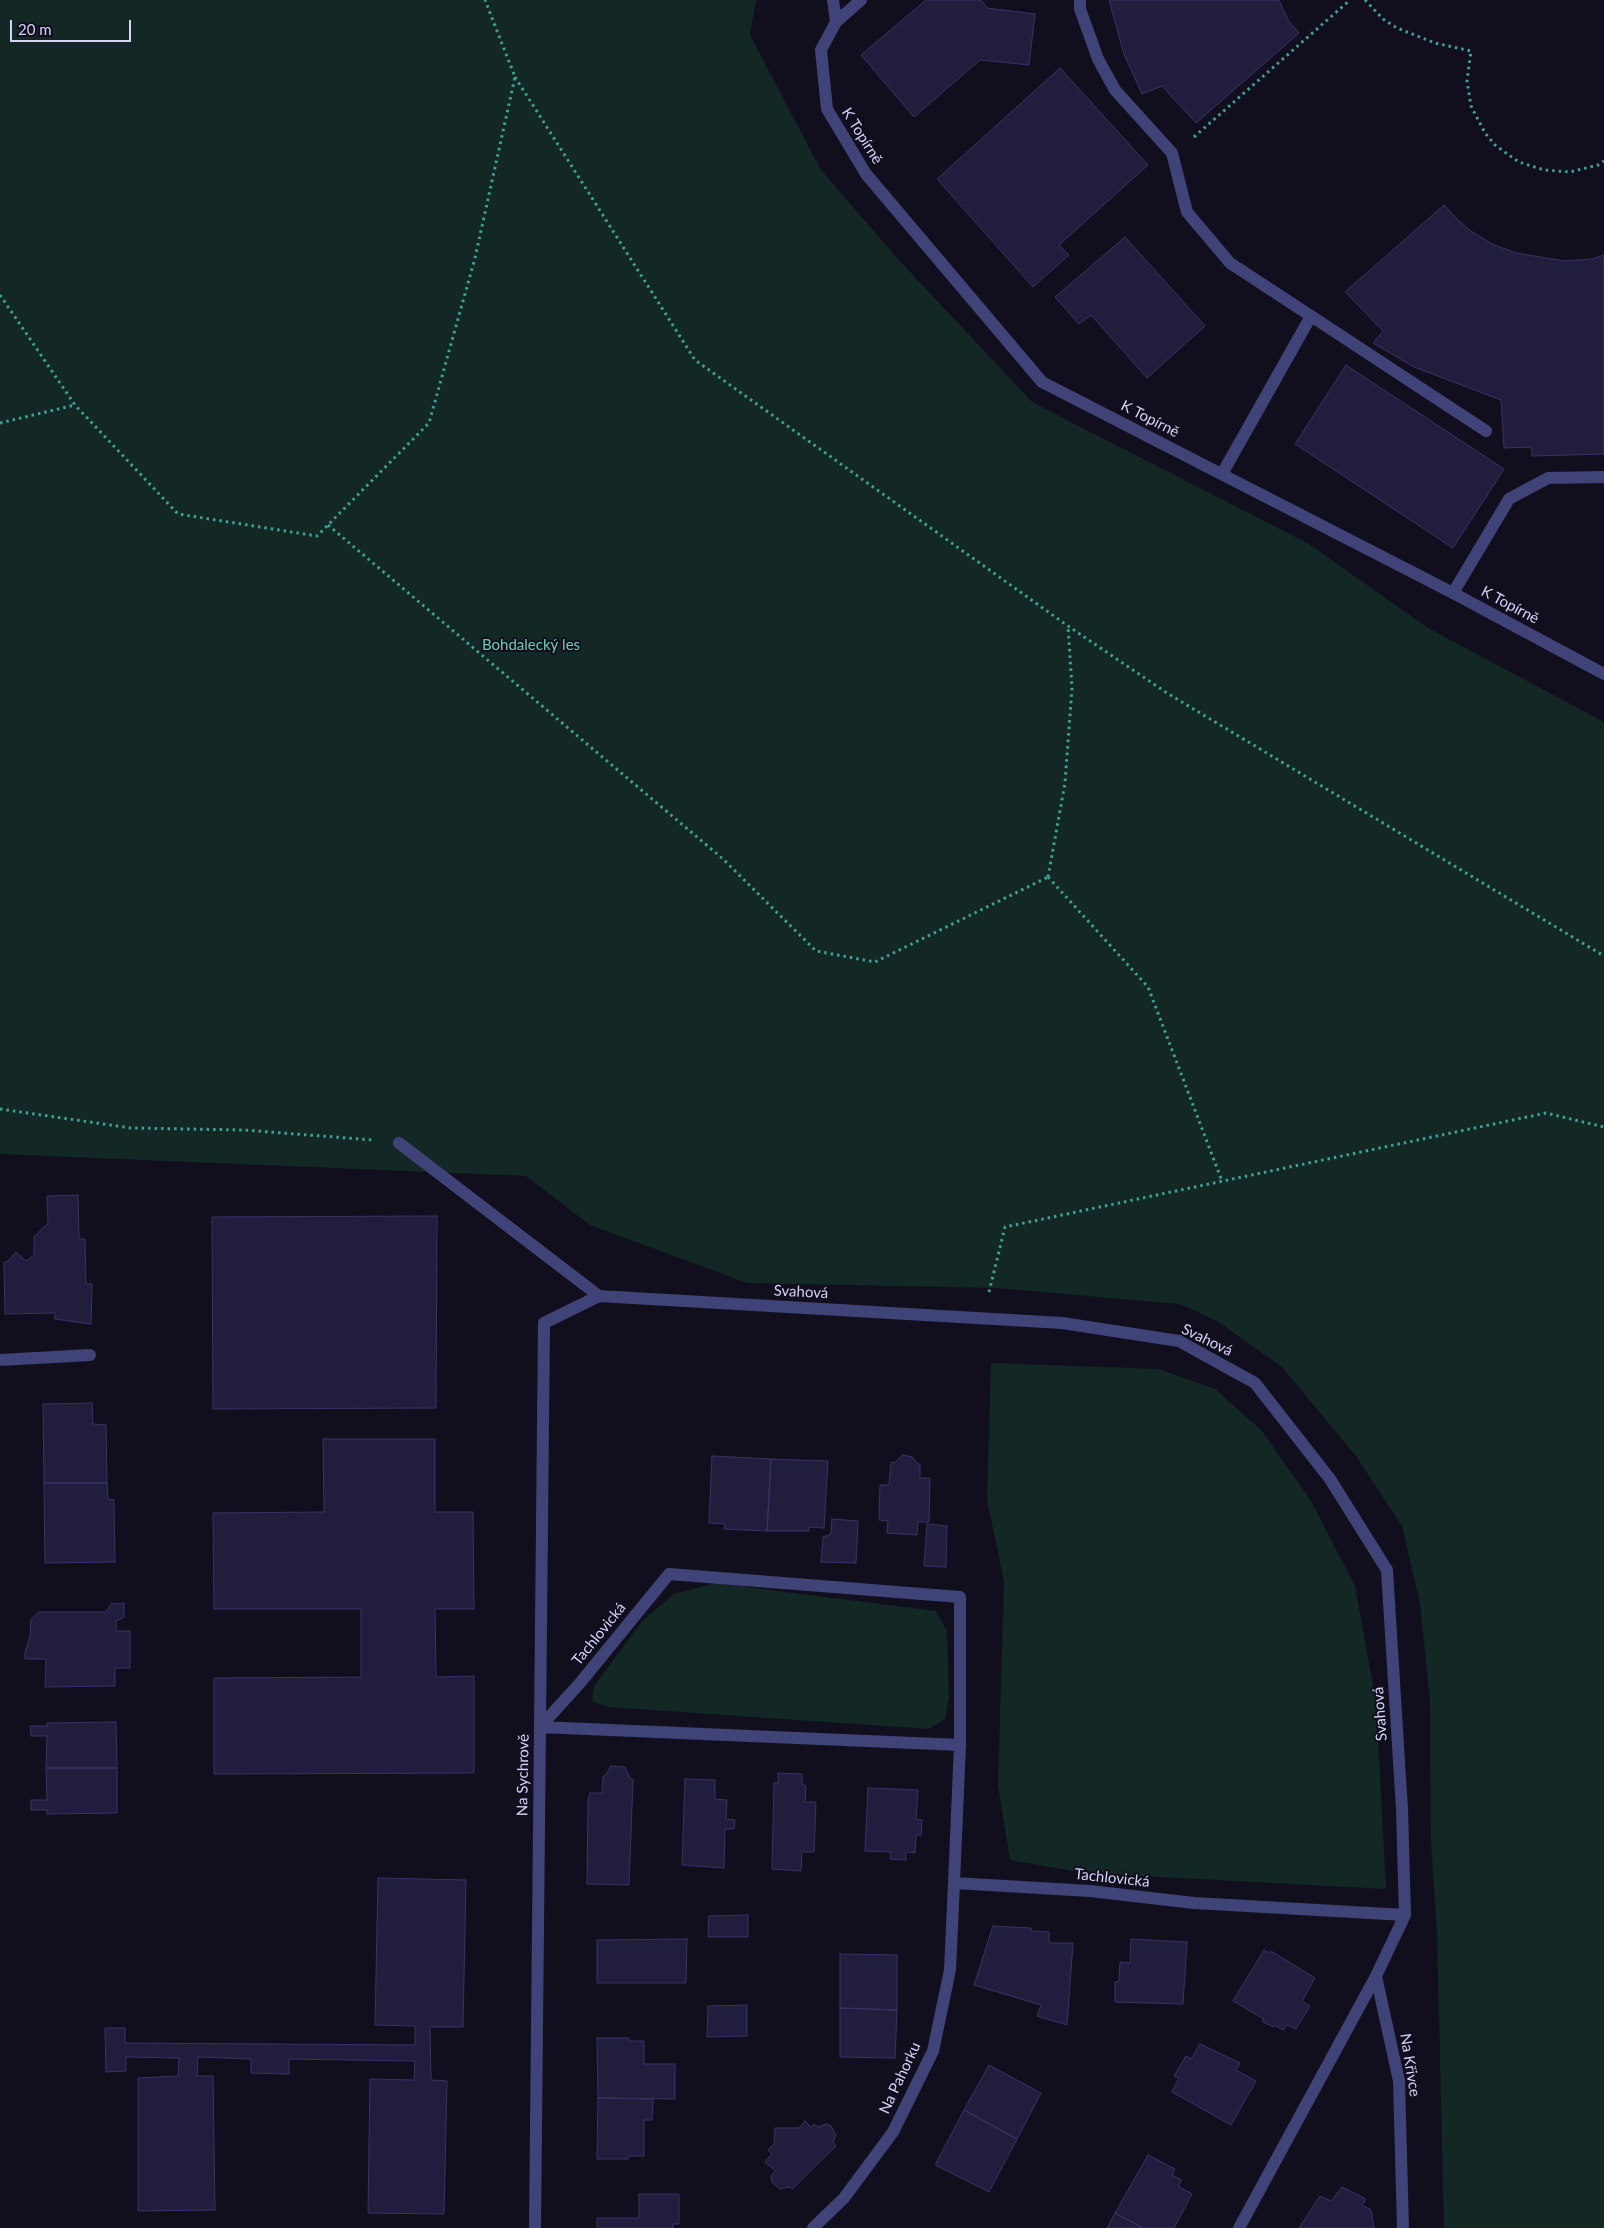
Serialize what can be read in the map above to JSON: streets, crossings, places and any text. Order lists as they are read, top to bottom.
{
  "streets": {
    "street": [
      "K Topírně",
      "Svahová",
      "Tachlovická",
      "Na Sychrově",
      "Na Křivce",
      "Na Pahorku"
    ]
  },
  "crossings": [
    ["Svahová", "Tachlovická"],
    ["Svahová", "Na Sychrově"],
    ["Tachlovická", "Na Sychrově"],
    ["Tachlovická", "Na Pahorku"]
  ],
  "parks": ["Bohdalecký les"],
  "scale_bar": "20 m"
}
